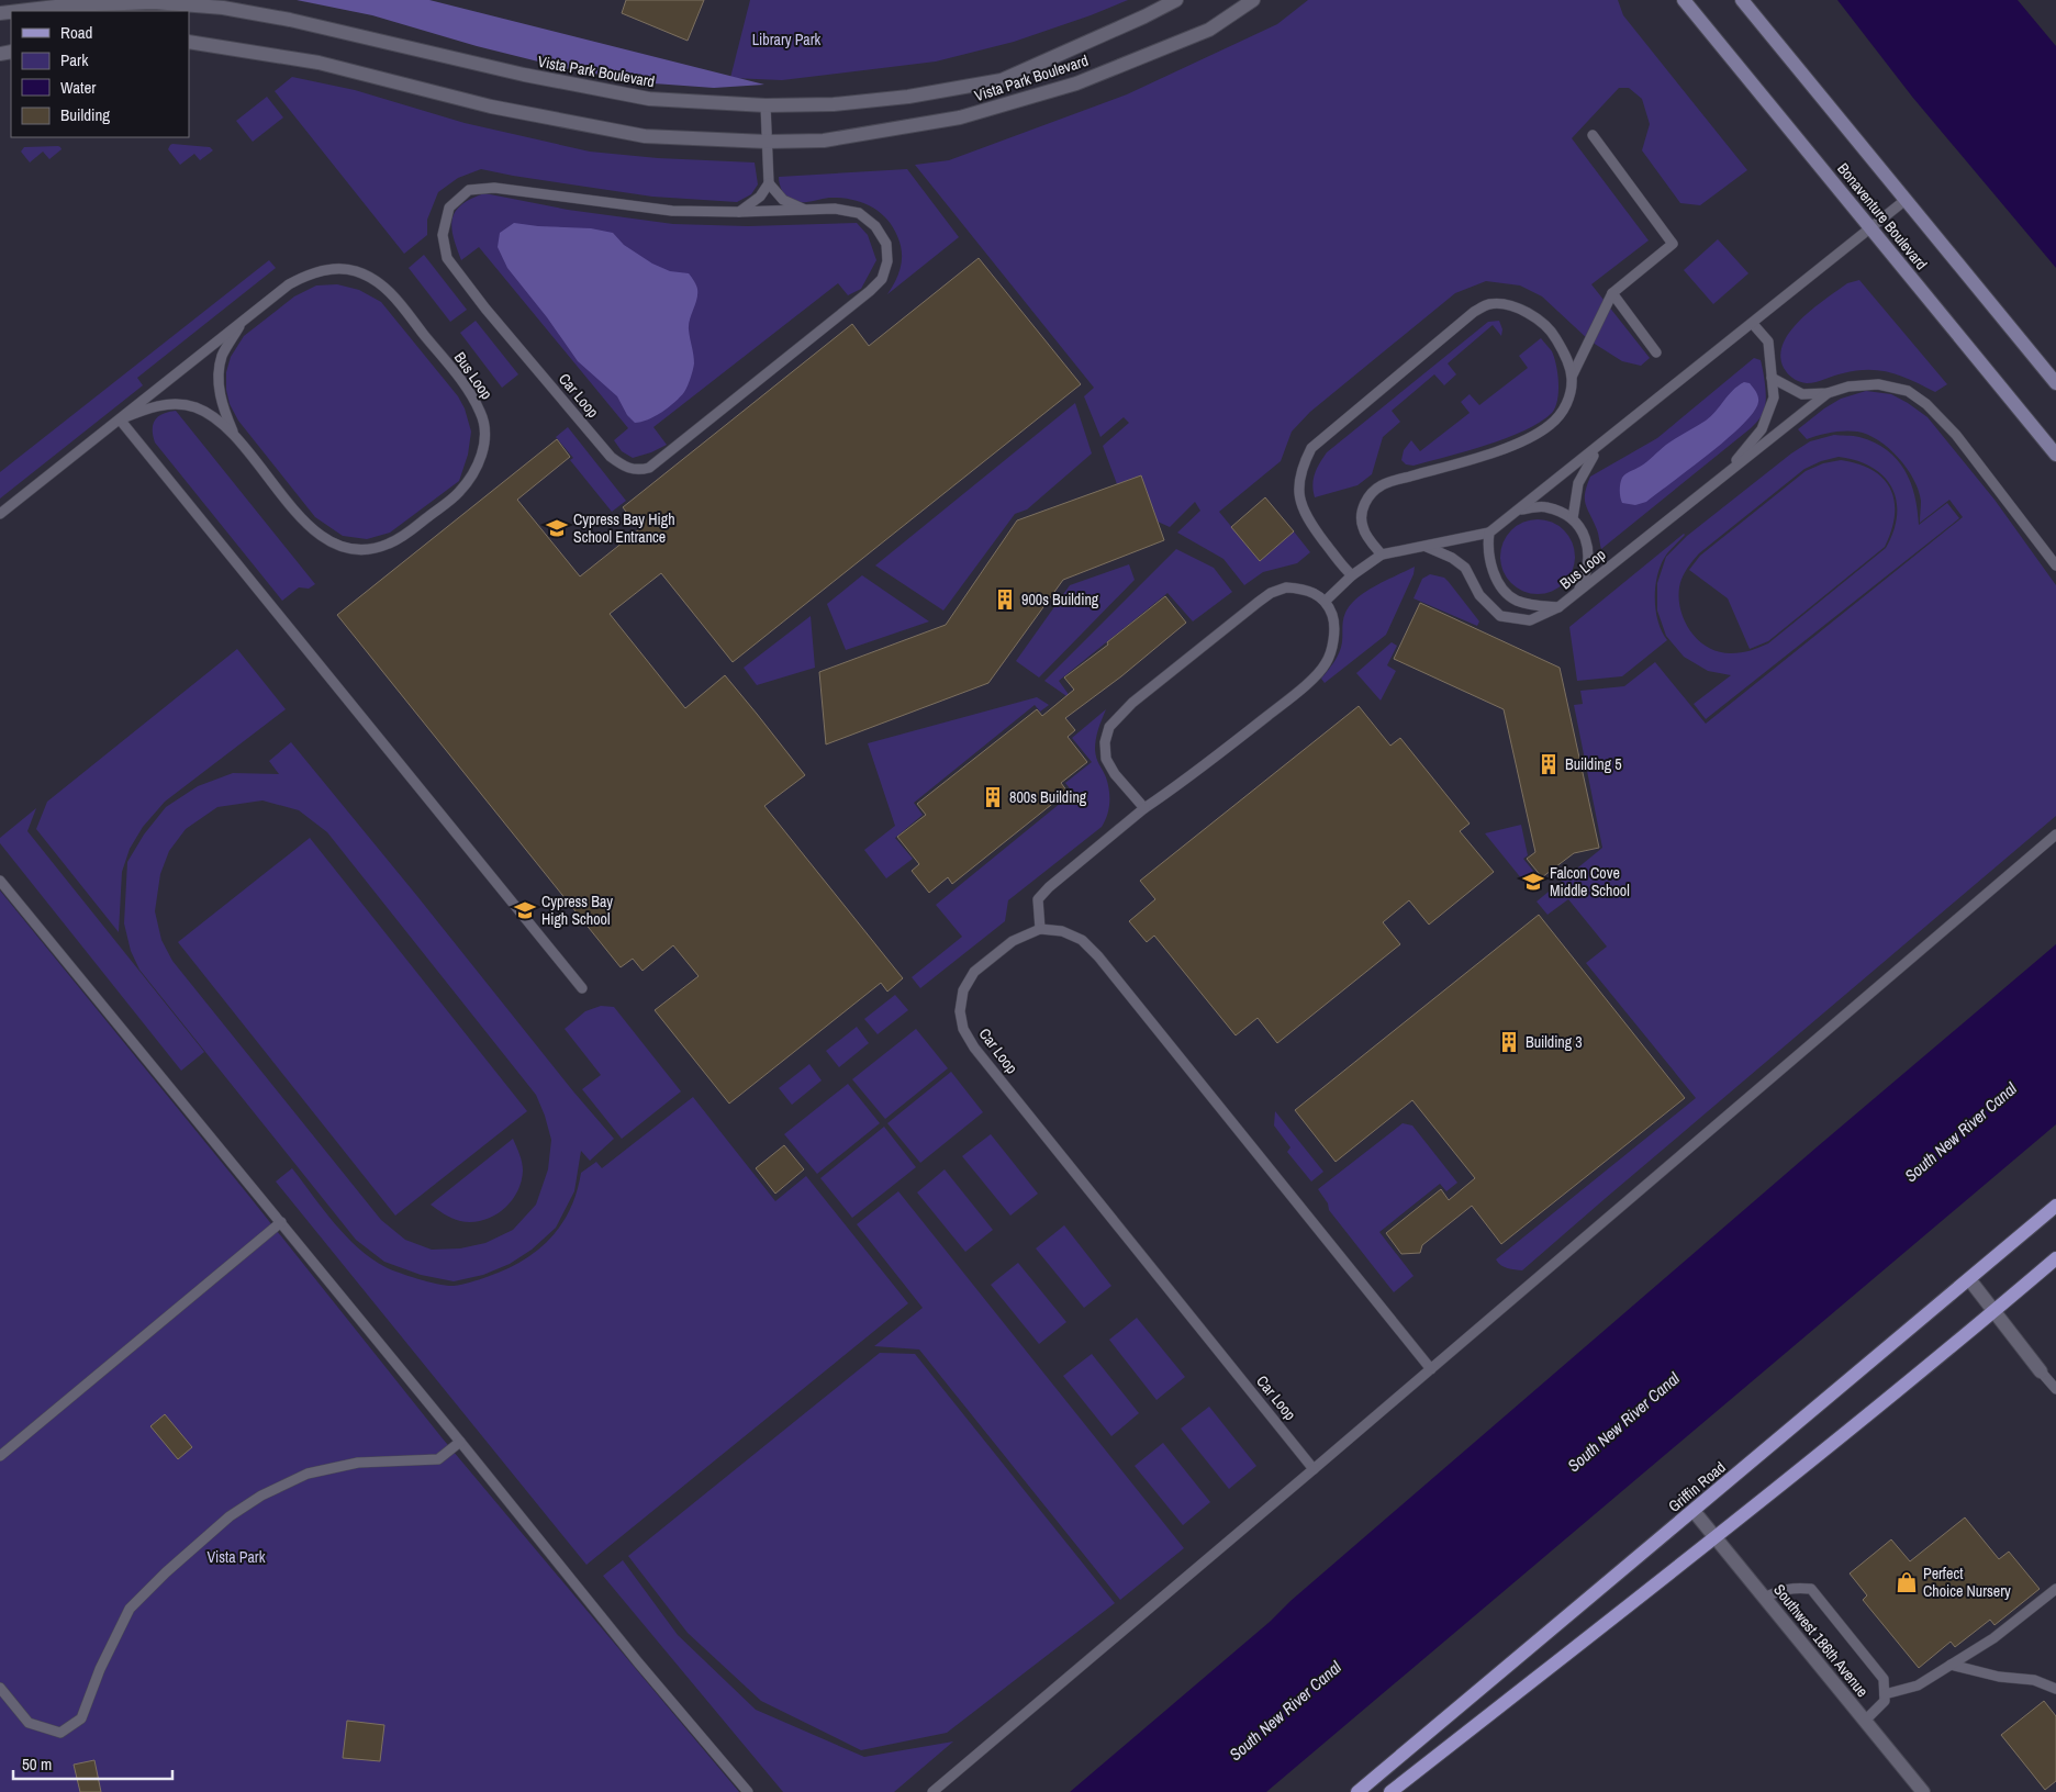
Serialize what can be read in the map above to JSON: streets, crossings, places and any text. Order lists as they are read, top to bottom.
{
  "streets": {
    "main road": ["Bonaventure Boulevard", "Griffin Road"],
    "street": ["Vista Park Boulevard", "Southwest 186th Avenue"],
    "lane": ["Bus Loop", "Car Loop"]
  },
  "crossings": [
    ["Griffin Road", "Southwest 186th Avenue"]
  ],
  "water": ["South New River Canal"],
  "parks": ["Library Park", "Vista Park"],
  "places": {
    "school or university": ["Cypress Bay High School Entrance", "Falcon Cove Middle School", "Cypress Bay High School"],
    "building": [
      "900s Building",
      "Building 5",
      "800s Building",
      "Building 3"
    ],
    "shop": ["Perfect Choice Nursery"]
  },
  "legend": [
    "Road",
    "Park",
    "Water",
    "Building"
  ],
  "scale_bar": "50 m"
}
